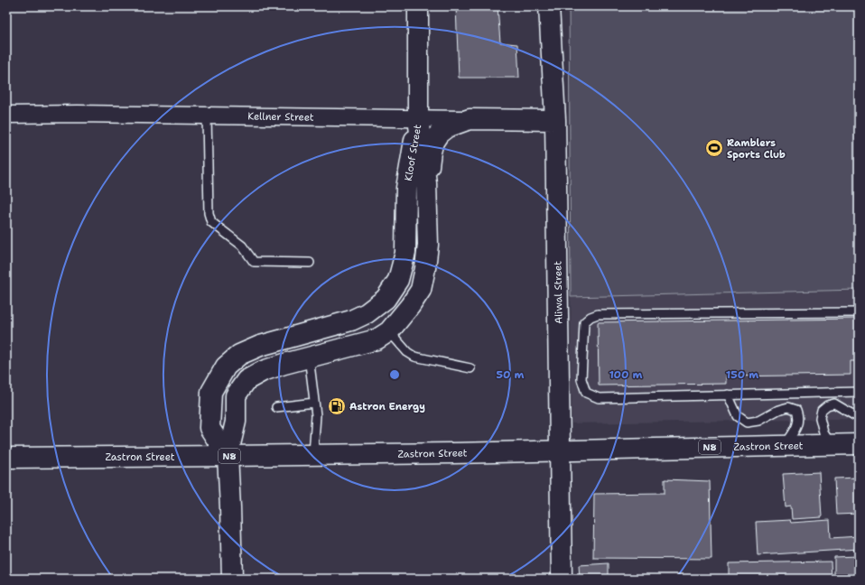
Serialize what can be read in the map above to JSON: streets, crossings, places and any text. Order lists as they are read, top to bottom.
{
  "streets": {
    "main road": [
      "Kellner Street",
      "Kloof Street",
      "Aliwal Street",
      "Zastron Street",
      "N8"
    ]
  },
  "crossings": [
    ["Kellner Street", "Kloof Street"],
    ["Kellner Street", "Aliwal Street"],
    ["Kloof Street", "Zastron Street"],
    ["Aliwal Street", "Zastron Street"]
  ],
  "places": {
    "sports": ["Ramblers Sports Club"],
    "fuel station": ["Astron Energy"]
  },
  "rings": ["50 m", "100 m", "150 m"]
}
